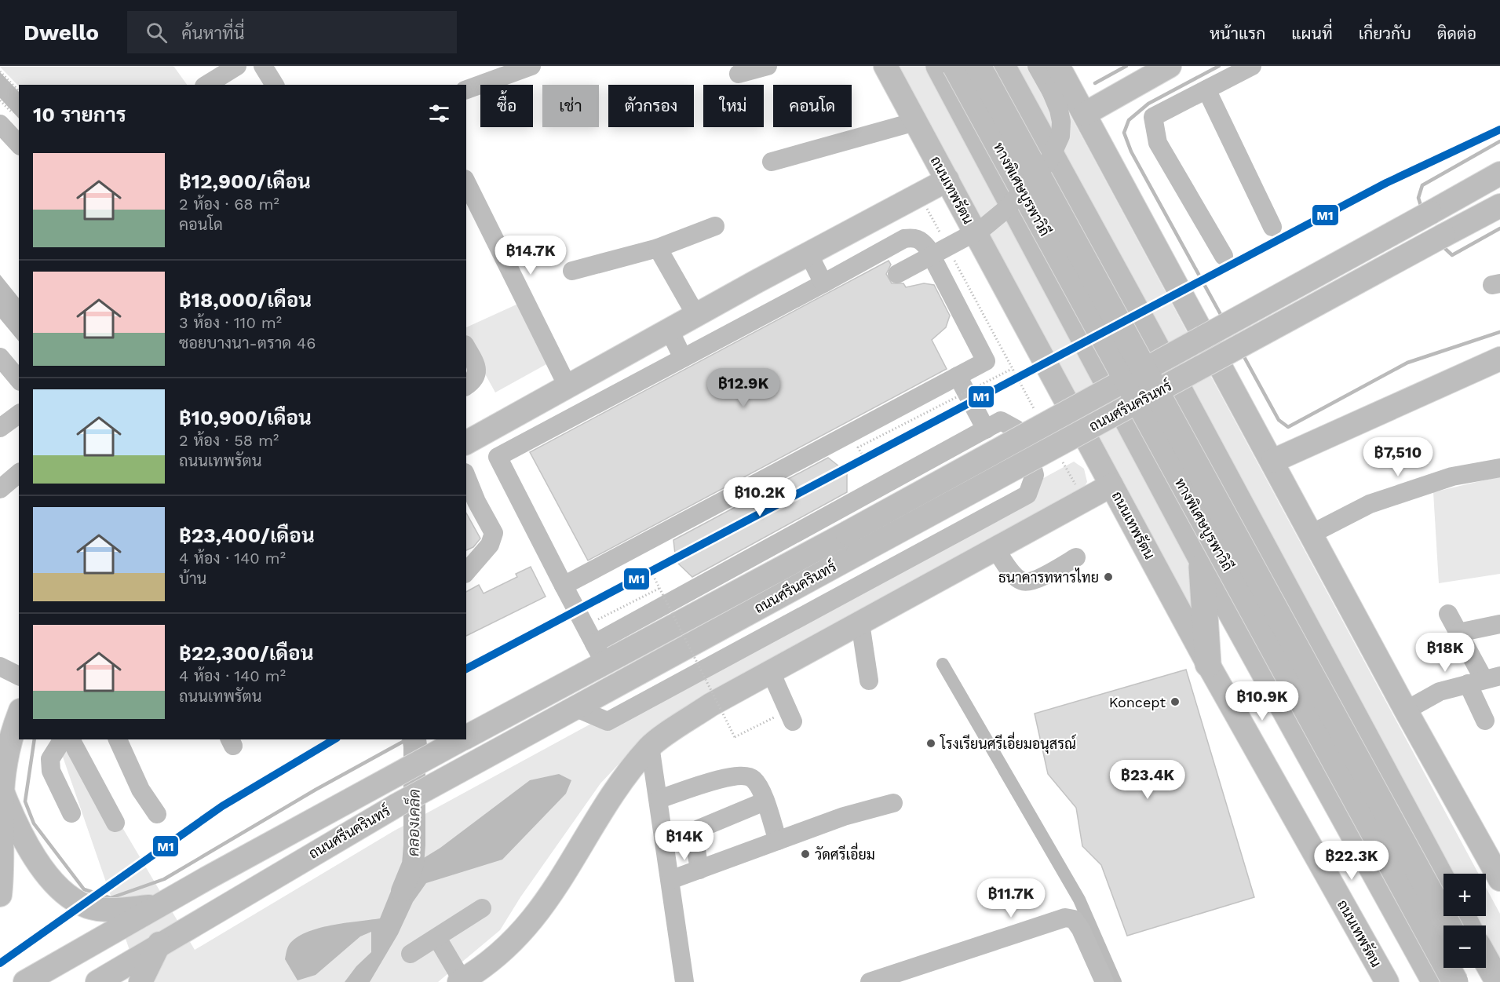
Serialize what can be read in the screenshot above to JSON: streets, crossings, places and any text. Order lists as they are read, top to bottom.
{
  "streets": {
    "highway": ["ทางพิเศษบูรพาวิถี"],
    "main road": ["ถนนเทพรัตน", "ถนนศรีนครินทร์"]
  },
  "water": ["คลองเคล็ด"],
  "places": [
    "ธนาคารทหารไทย",
    "Koncept",
    "โรงเรียนศรีเอี่ยมอนุสรณ์",
    "วัดศรีเอี่ยม"
  ],
  "lines": ["transit line M1"],
  "page": {
    "header": "Dwello",
    "search": "ค้นหาที่นี่",
    "nav": [
      "หน้าแรก",
      "แผนที่",
      "เกี่ยวกับ",
      "ติดต่อ"
    ],
    "chip": [
      "ซื้อ",
      "เช่า",
      "ตัวกรอง",
      "ใหม่",
      "คอนโด"
    ],
    "heading": "10 รายการ",
    "list": [
      {
        "name": "฿12,900/เดือน",
        "note": "2 ห้อง · 68 m² · คอนโด"
      },
      {
        "name": "฿18,000/เดือน",
        "note": "3 ห้อง · 110 m² · ซอยบางนา-ตราด 46"
      },
      {
        "name": "฿10,900/เดือน",
        "note": "2 ห้อง · 58 m² · ถนนเทพรัตน"
      },
      {
        "name": "฿23,400/เดือน",
        "note": "4 ห้อง · 140 m² · บ้าน"
      },
      {
        "name": "฿22,300/เดือน",
        "note": "4 ห้อง · 140 m² · ถนนเทพรัตน"
      }
    ],
    "price": [
      "฿14.7K",
      "฿12.9K",
      "฿7,510",
      "฿10.2K",
      "฿18K",
      "฿10.9K",
      "฿23.4K",
      "฿14K",
      "฿22.3K",
      "฿11.7K"
    ],
    "map_buttons": ["+", "−"]
  }
}
